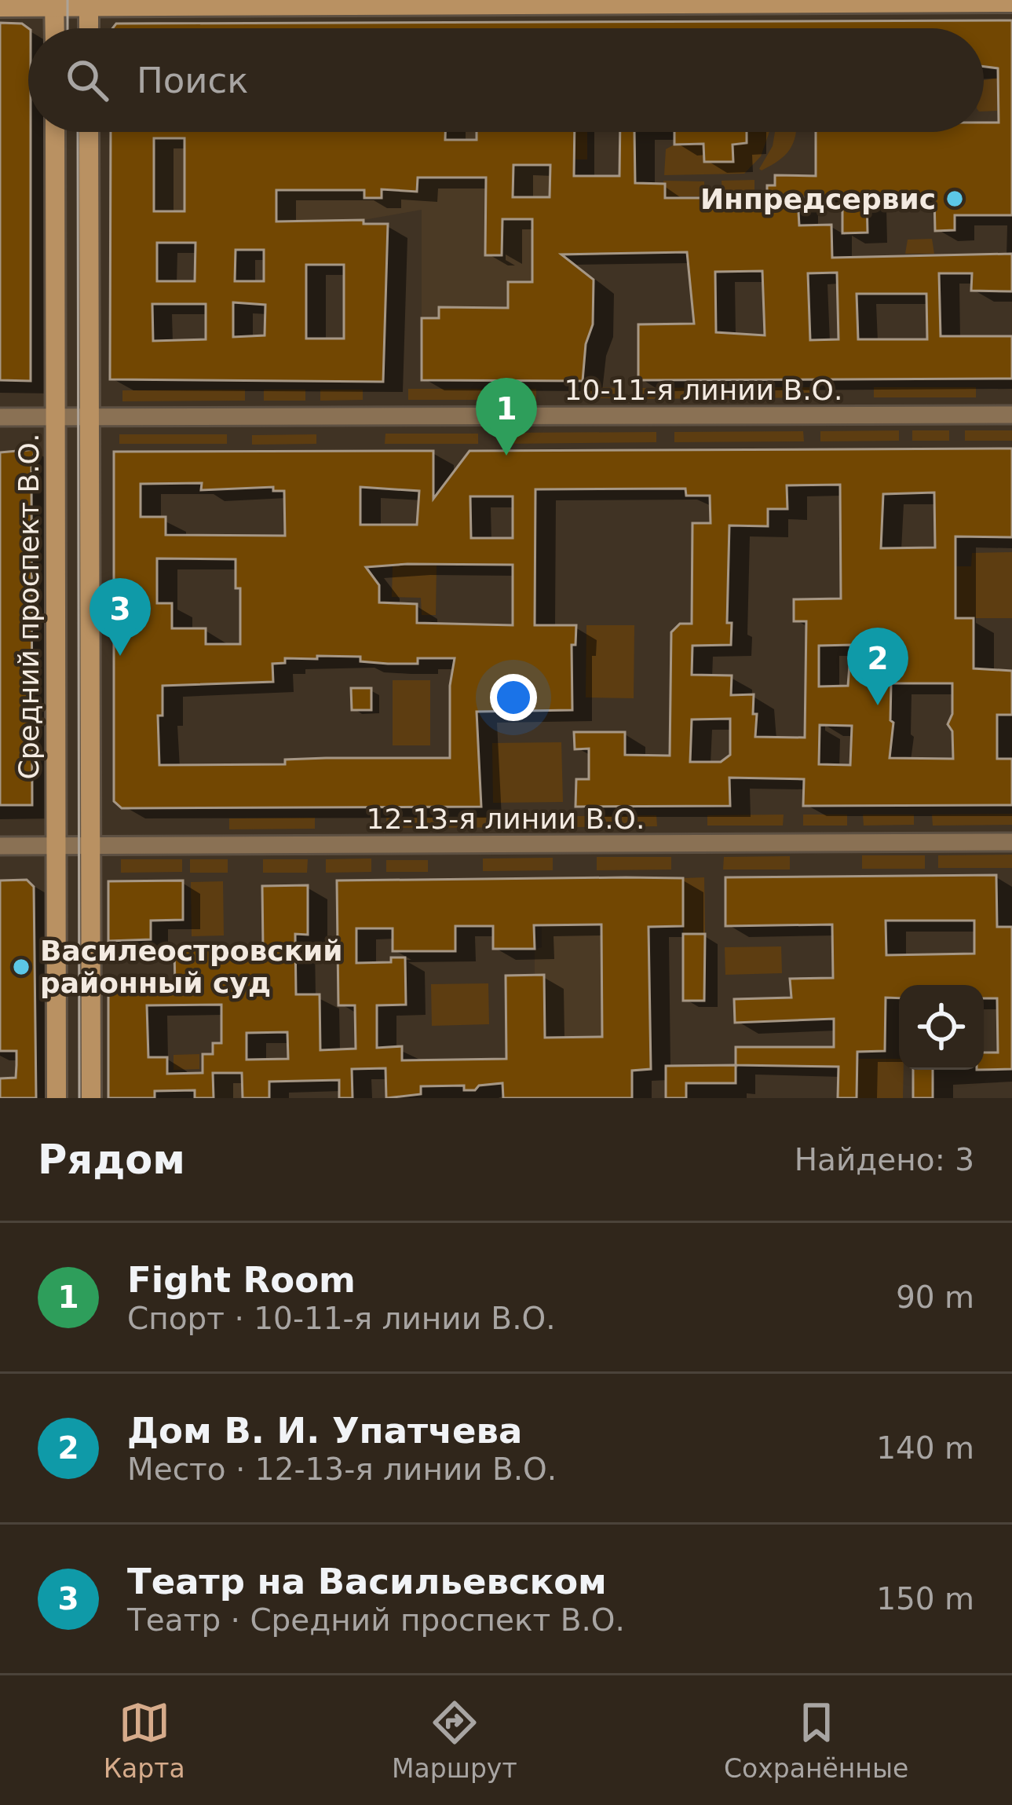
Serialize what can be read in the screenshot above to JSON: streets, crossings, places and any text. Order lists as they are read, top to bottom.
{
  "streets": {
    "main road": ["Средний проспект В.О."],
    "street": ["10-11-я линии В.О.", "12-13-я линии В.О."]
  },
  "crossings": [
    ["10-11-я линии В.О.", "Средний проспект В.О."],
    ["Средний проспект В.О.", "12-13-я линии В.О."]
  ],
  "places": ["Инпредсервис", "Василеостровский районный суд"],
  "page": {
    "search": "Поиск",
    "pins": ["1", "3", "2"],
    "heading": ["Рядом", "Найдено: 3"],
    "list": [
      {
        "mark": "1",
        "name": "Fight Room",
        "note": "Спорт · 10-11-я линии В.О.",
        "value": "90 m"
      },
      {
        "mark": "2",
        "name": "Дом В. И. Упатчева",
        "note": "Место · 12-13-я линии В.О.",
        "value": "140 m"
      },
      {
        "mark": "3",
        "name": "Театр на Васильевском",
        "note": "Театр · Средний проспект В.О.",
        "value": "150 m"
      }
    ],
    "nav": ["Карта", "Маршрут", "Сохранённые"]
  }
}
